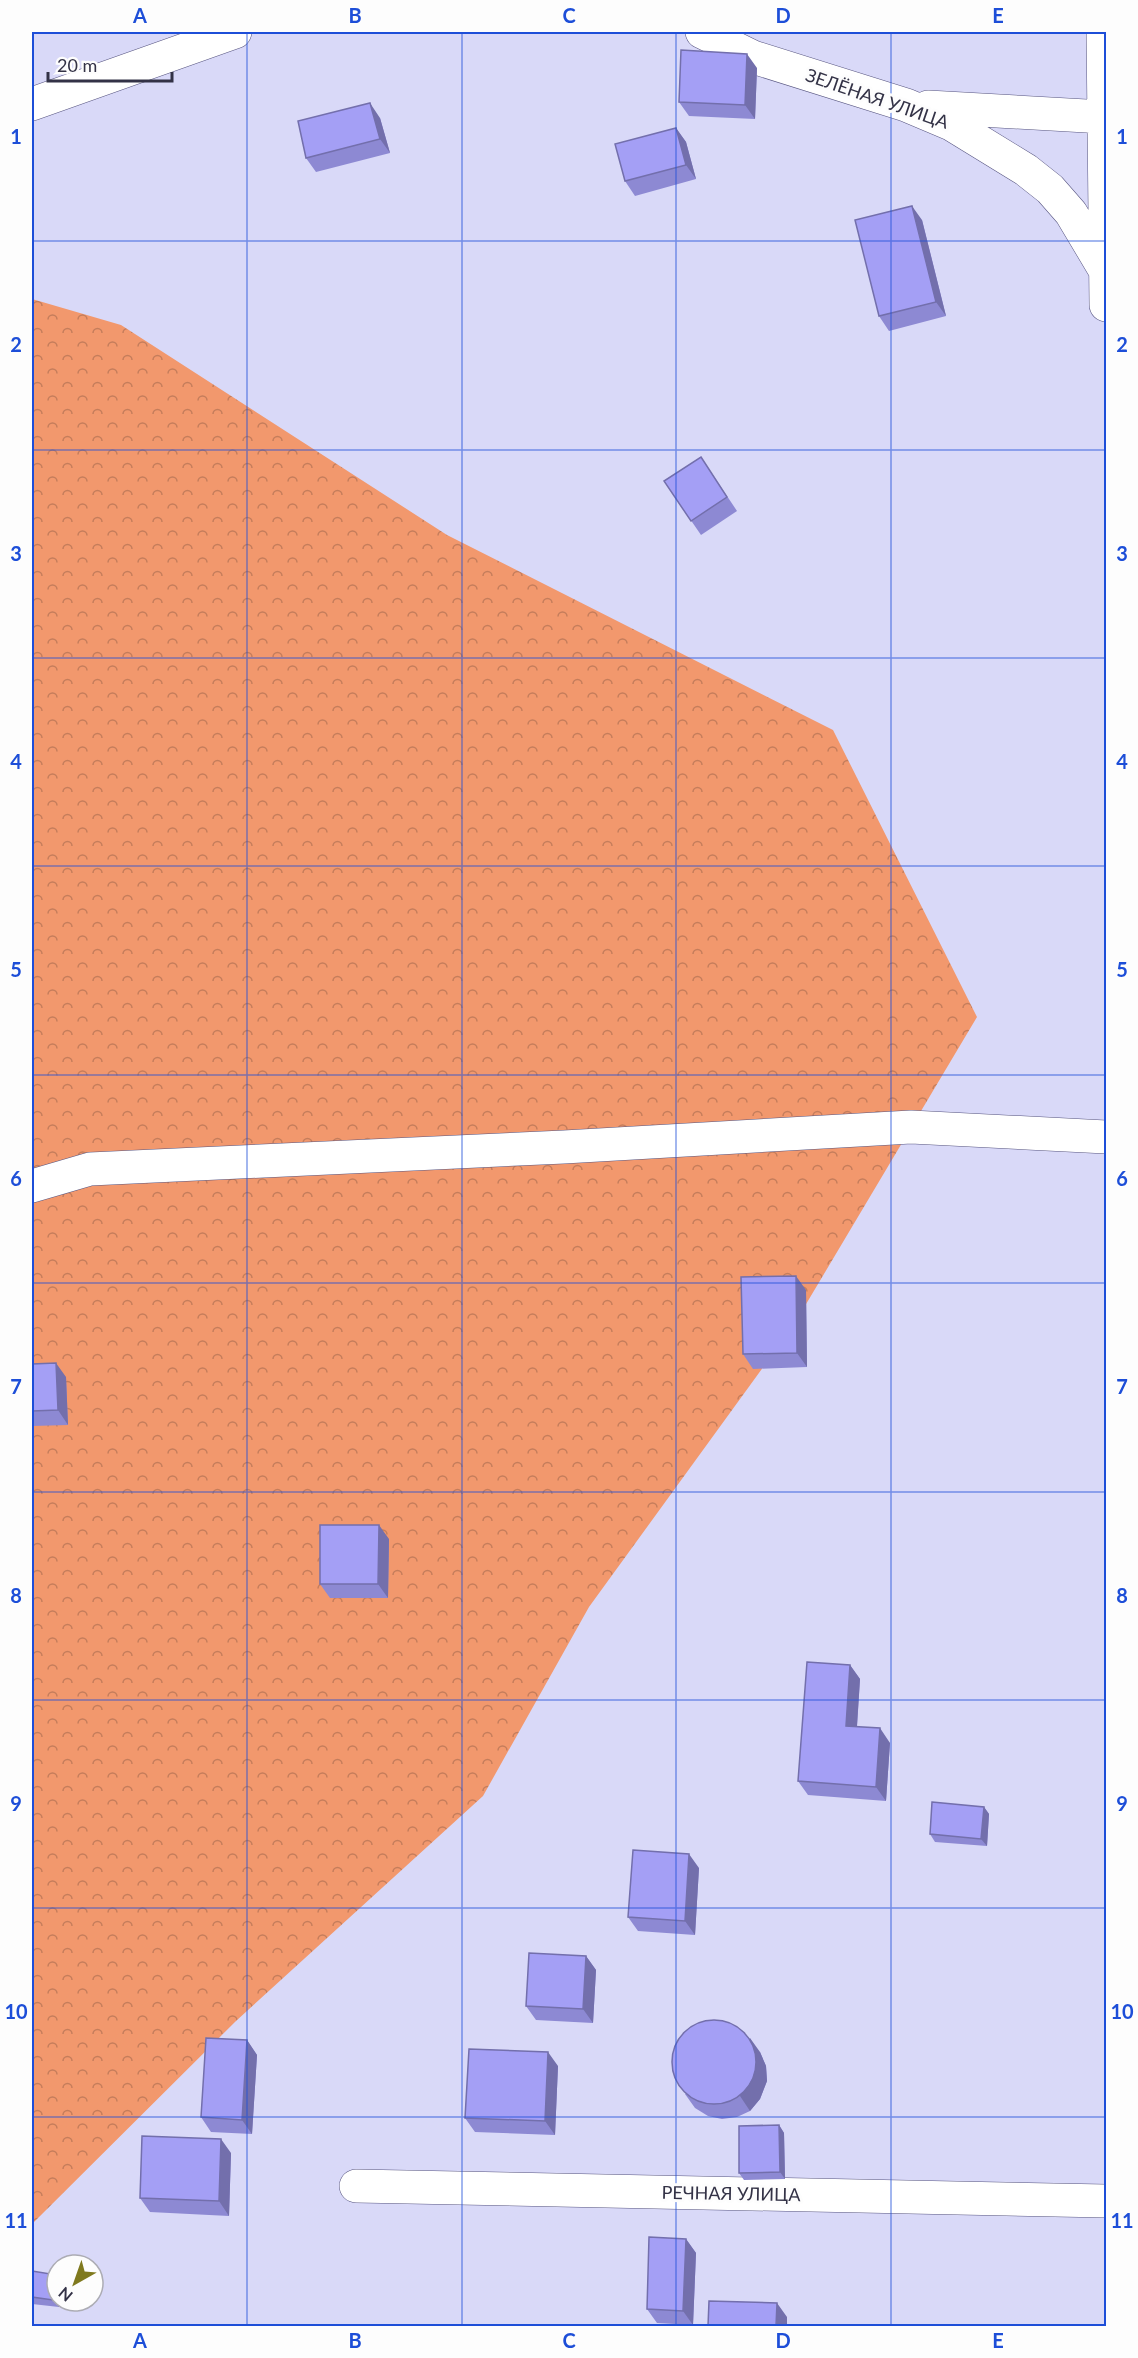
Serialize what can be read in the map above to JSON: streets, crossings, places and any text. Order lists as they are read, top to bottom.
{
  "streets": {
    "street": ["ЗЕЛЁНАЯ УЛИЦА", "РЕЧНАЯ УЛИЦА"]
  },
  "scale_bar": "20 m",
  "north": "bottom left",
  "grid": {
    "columns": [
      "A",
      "B",
      "C",
      "D",
      "E"
    ],
    "rows": [
      "1",
      "2",
      "3",
      "4",
      "5",
      "6",
      "7",
      "8",
      "9",
      "10",
      "11"
    ]
  }
}
